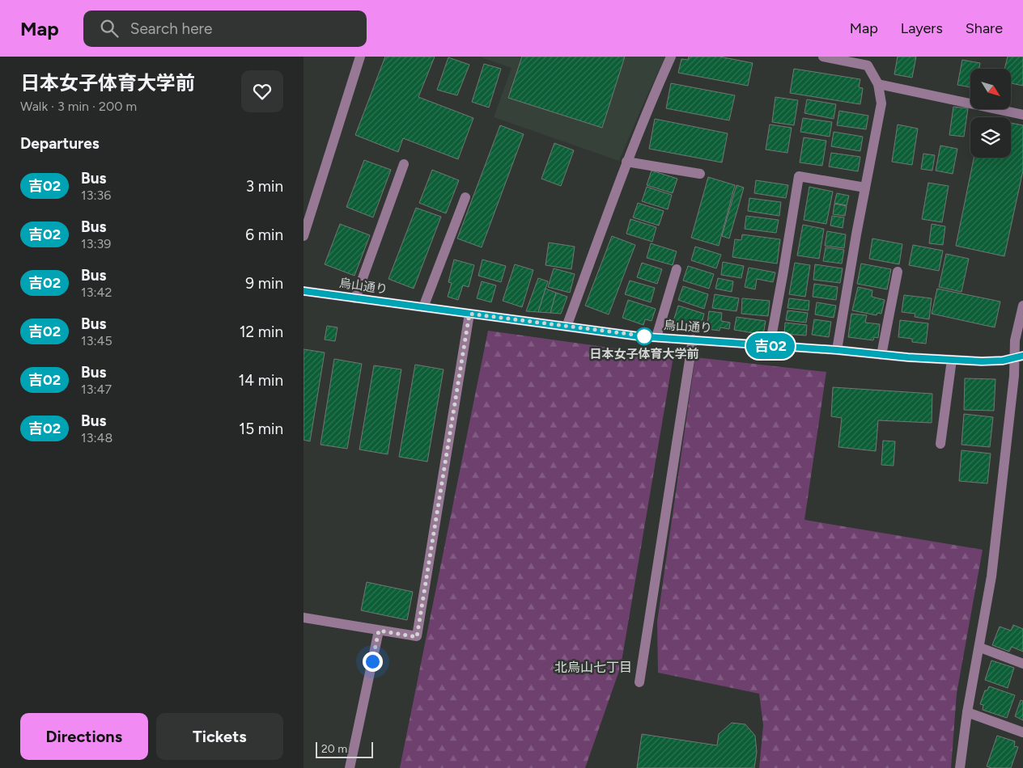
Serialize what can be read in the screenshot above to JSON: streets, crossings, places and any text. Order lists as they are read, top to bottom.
{
  "streets": {
    "street": ["烏山通り"]
  },
  "districts": ["北烏山七丁目"],
  "places": ["日本女子体育大学前"],
  "lines": ["bus line 吉02"],
  "scale_bar": "20 m",
  "north": "bottom right",
  "page": {
    "header": "Map",
    "search": "Search here",
    "nav": ["Map", "Layers", "Share"],
    "heading": [
      ["日本女子体育大学前", "Walk · 3 min · 200 m"],
      "Departures"
    ],
    "on_map": "吉02",
    "list": [
      {
        "mark": "吉02",
        "name": "Bus",
        "note": "13:36",
        "value": "3 min"
      },
      {
        "mark": "吉02",
        "name": "Bus",
        "note": "13:39",
        "value": "6 min"
      },
      {
        "mark": "吉02",
        "name": "Bus",
        "note": "13:42",
        "value": "9 min"
      },
      {
        "mark": "吉02",
        "name": "Bus",
        "note": "13:45",
        "value": "12 min"
      },
      {
        "mark": "吉02",
        "name": "Bus",
        "note": "13:47",
        "value": "14 min"
      },
      {
        "mark": "吉02",
        "name": "Bus",
        "note": "13:48",
        "value": "15 min"
      }
    ],
    "buttons": ["Directions", "Tickets"],
    "scale": "20 m"
  }
}
